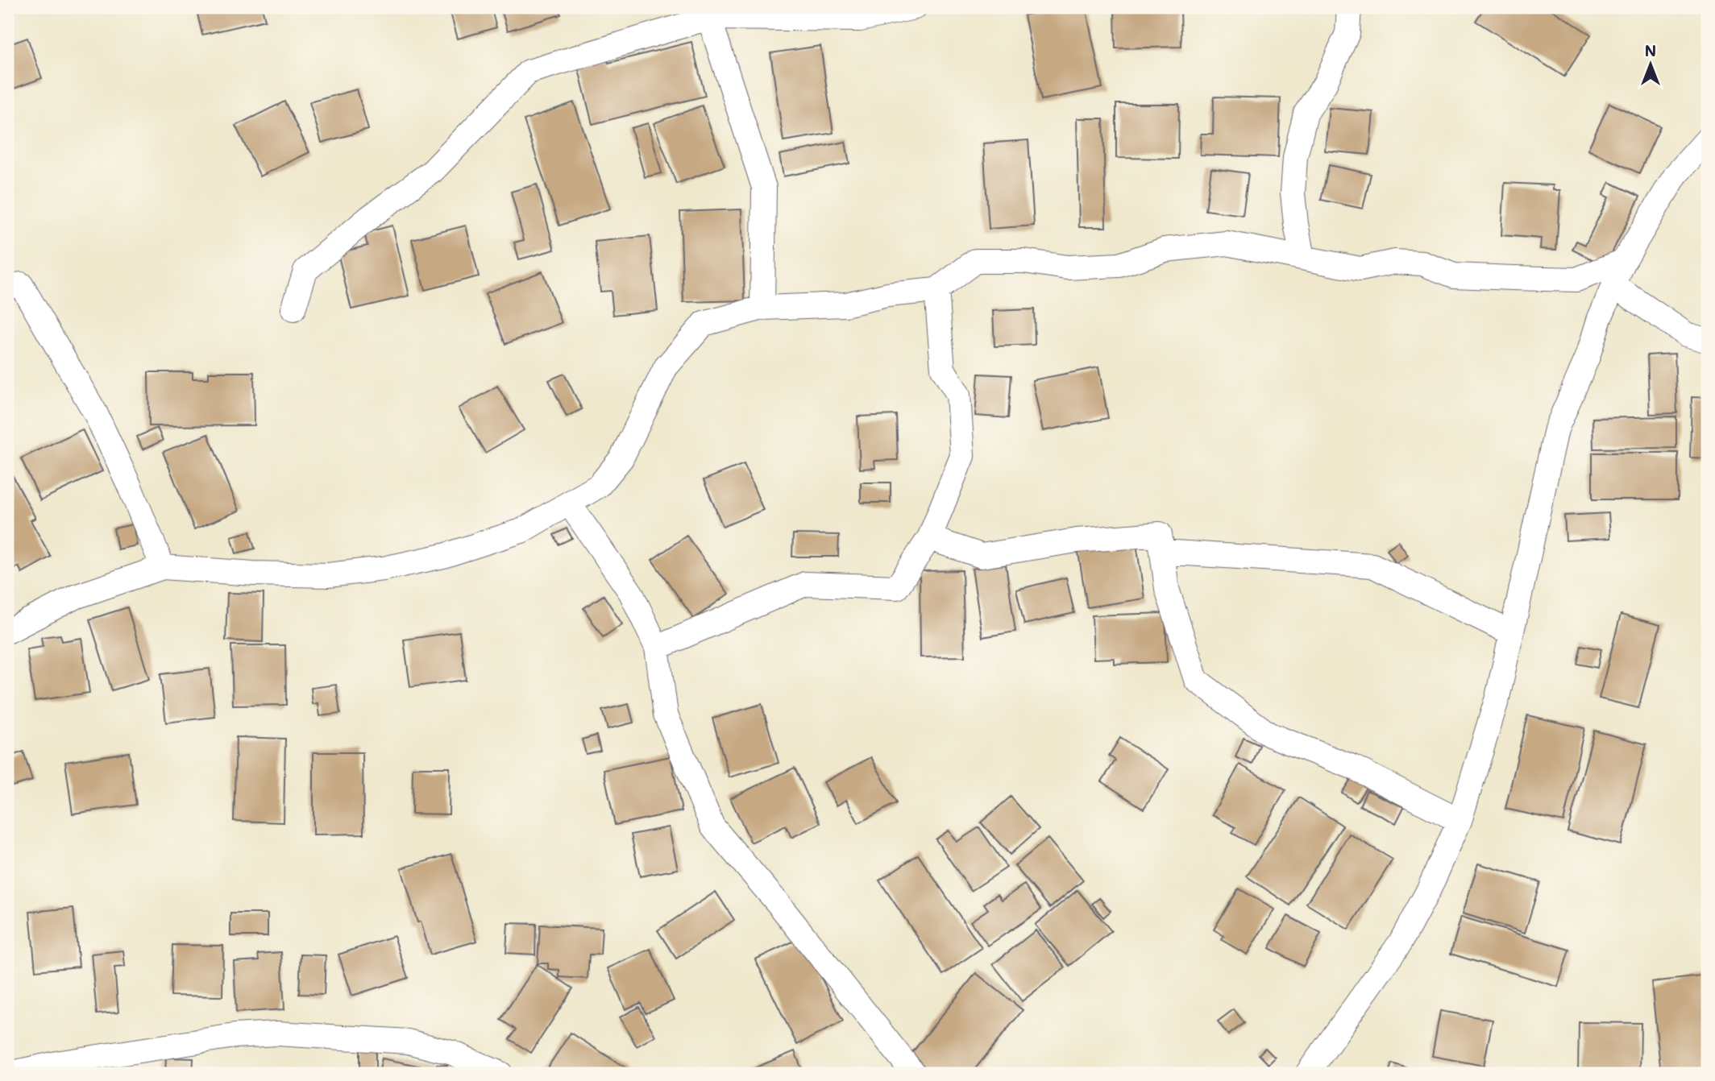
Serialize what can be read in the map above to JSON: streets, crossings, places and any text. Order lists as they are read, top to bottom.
{
  "north": "top"
}
